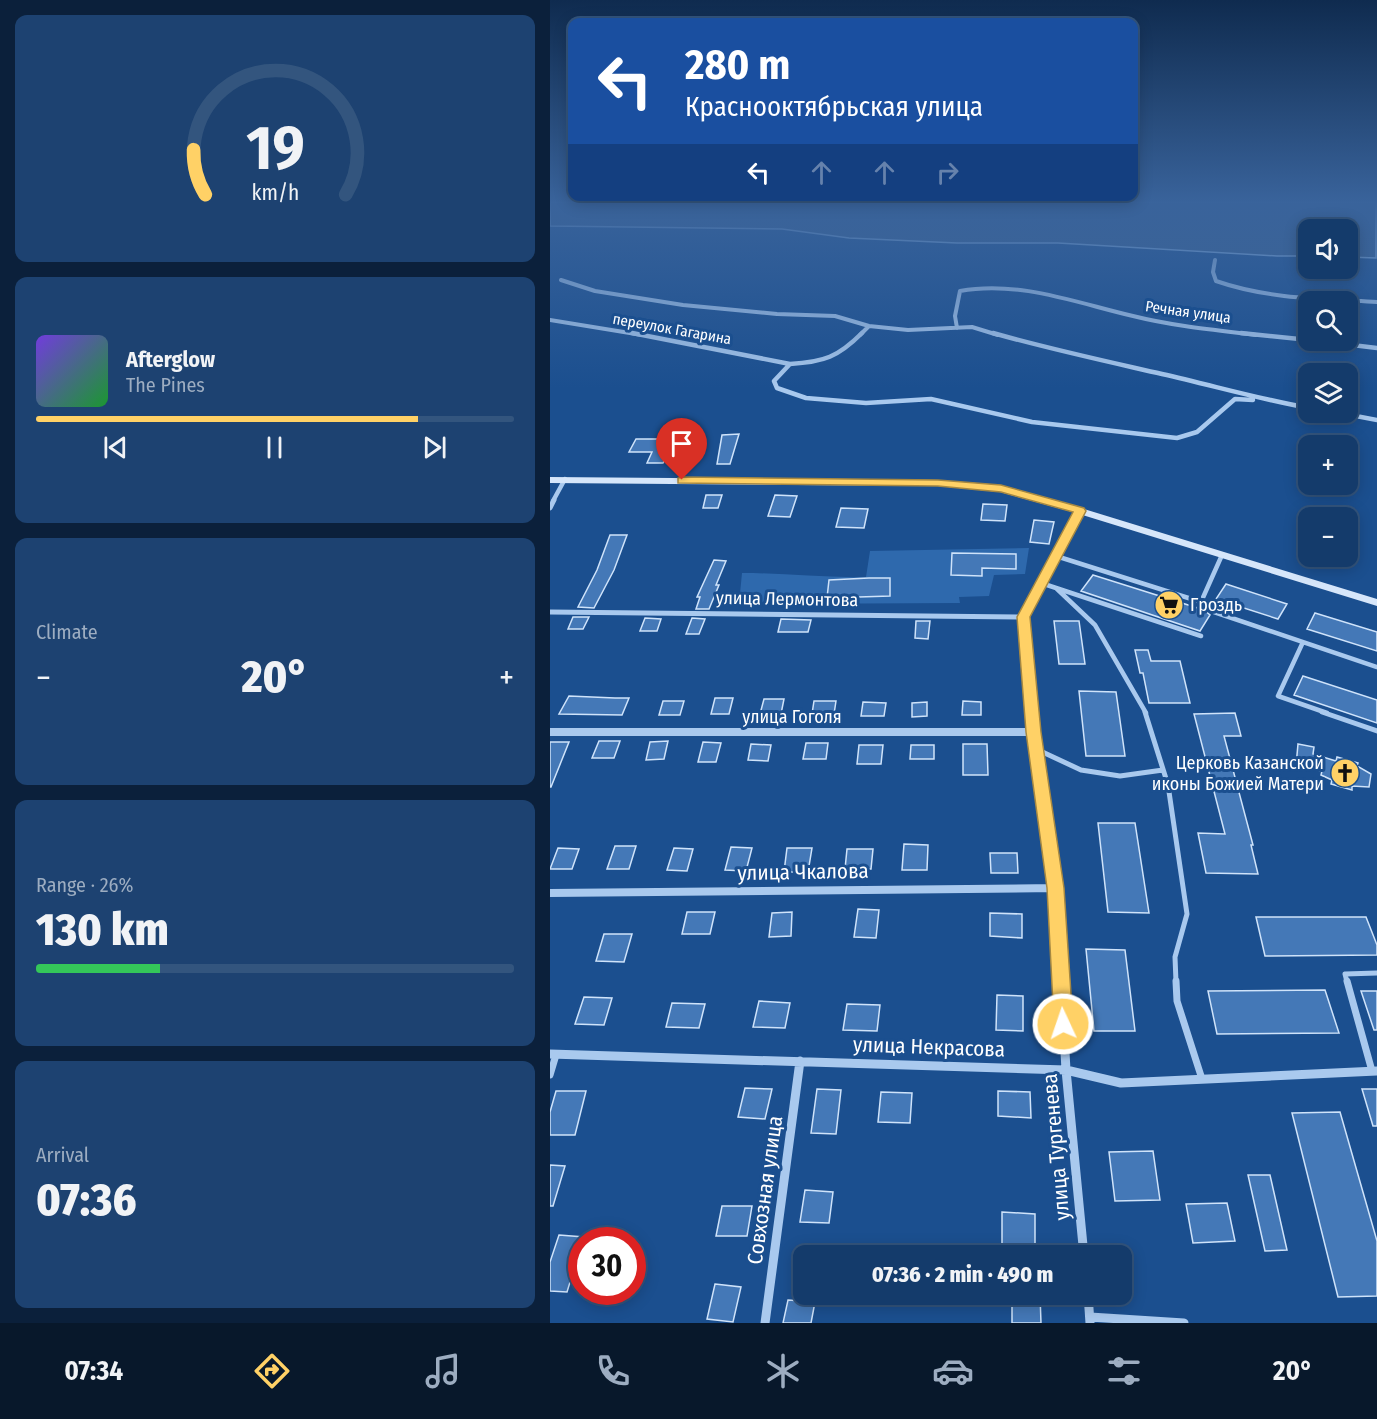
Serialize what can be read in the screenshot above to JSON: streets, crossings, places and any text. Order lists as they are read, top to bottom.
{
  "streets": {
    "street": [
      "Речная улица",
      "переулок Гагарина",
      "улица Лермонтова",
      "улица Гоголя",
      "улица Чкалова",
      "улица Некрасова",
      "улица Тургенева",
      "Совхозная улица"
    ]
  },
  "crossings": [
    ["улица Лермонтова", "улица Тургенева"],
    ["улица Гоголя", "улица Тургенева"],
    ["улица Чкалова", "улица Тургенева"],
    ["улица Некрасова", "улица Тургенева"],
    ["улица Некрасова", "Совхозная улица"]
  ],
  "places": {
    "supermarket": ["Гроздь"],
    "church": ["Церковь Казанской иконы Божией Матери"]
  },
  "page": {
    "turn": ["280 m", "Краснооктябрьская улица"],
    "map_buttons": ["+", "−"],
    "song": ["Afterglow", "The Pines"],
    "tile": [
      "Climate",
      ["Range · 26%", "130 km"],
      ["Arrival", "07:36"]
    ],
    "heat": ["−", "20°", "+"],
    "limit": "30",
    "trip": "07:36 · 2 min · 490 m",
    "tabs": ["07:34", "20°"],
    "gauge": ["19", "km/h"]
  }
}
